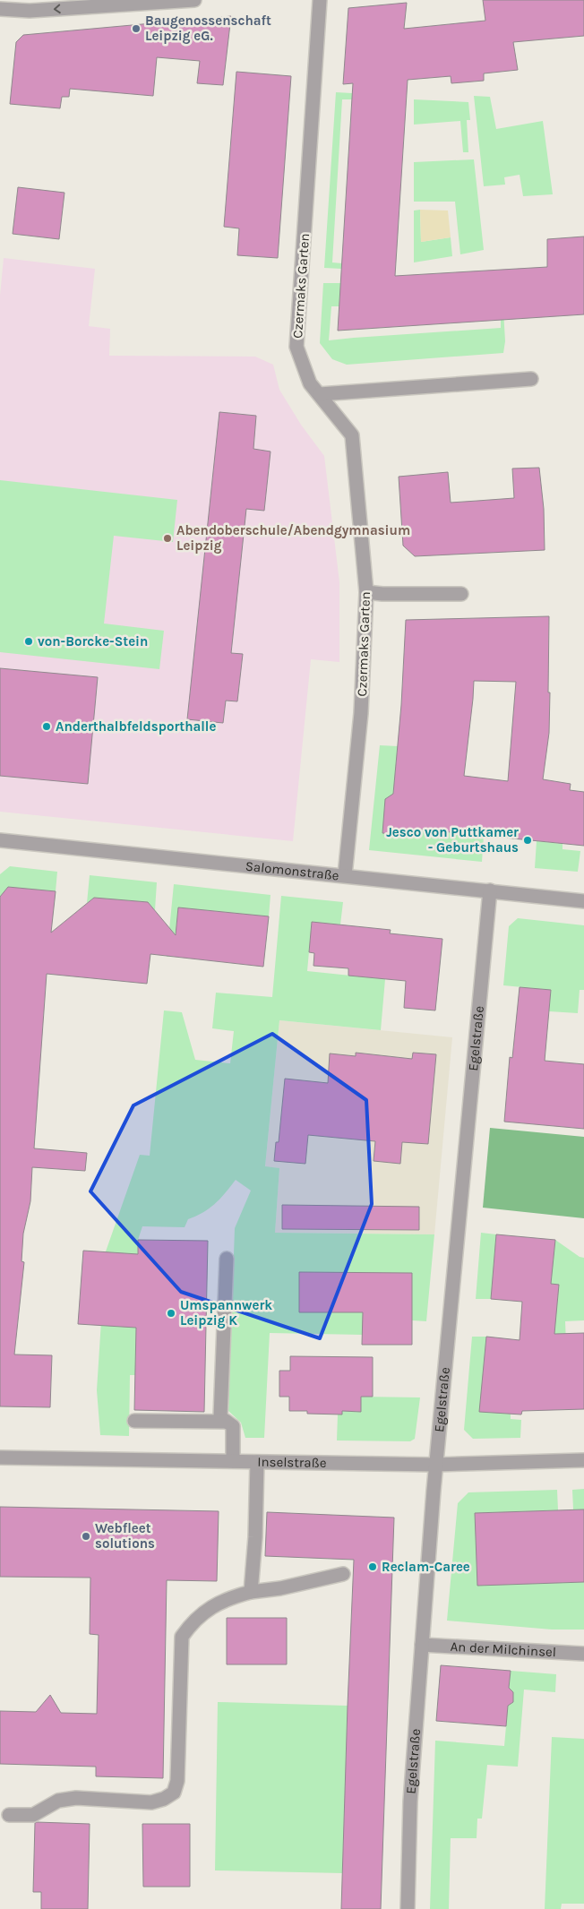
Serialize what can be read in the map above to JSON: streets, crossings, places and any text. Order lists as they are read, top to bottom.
{
  "streets": {
    "street": [
      "Czermaks Garten",
      "Salomonstraße",
      "Egelstraße",
      "Inselstraße",
      "An der Milchinsel"
    ]
  },
  "crossings": [
    ["Czermaks Garten", "Salomonstraße"],
    ["Salomonstraße", "Egelstraße"],
    ["Egelstraße", "Inselstraße"],
    ["Egelstraße", "An der Milchinsel"]
  ],
  "places": [
    "Baugenossenschaft Leipzig eG.",
    "Abendoberschule/Abendgymnasium Leipzig",
    "von-Borcke-Stein",
    "Anderthalbfeldsporthalle",
    "Jesco von Puttkamer - Geburtshaus",
    "Umspannwerk Leipzig K",
    "Webfleet solutions",
    "Reclam-Caree"
  ]
}
